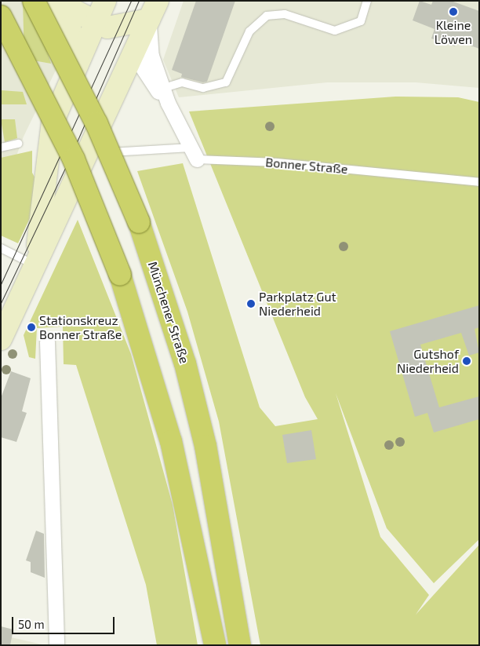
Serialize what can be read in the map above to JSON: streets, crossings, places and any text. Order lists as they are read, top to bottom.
{
  "streets": {
    "highway": ["Münchener Straße"],
    "lane": ["Bonner Straße"]
  },
  "places": [
    "Kleine Löwen",
    "Parkplatz Gut Niederheid",
    "Stationskreuz Bonner Straße",
    "Gutshof Niederheid"
  ],
  "scale_bar": "50 m"
}
